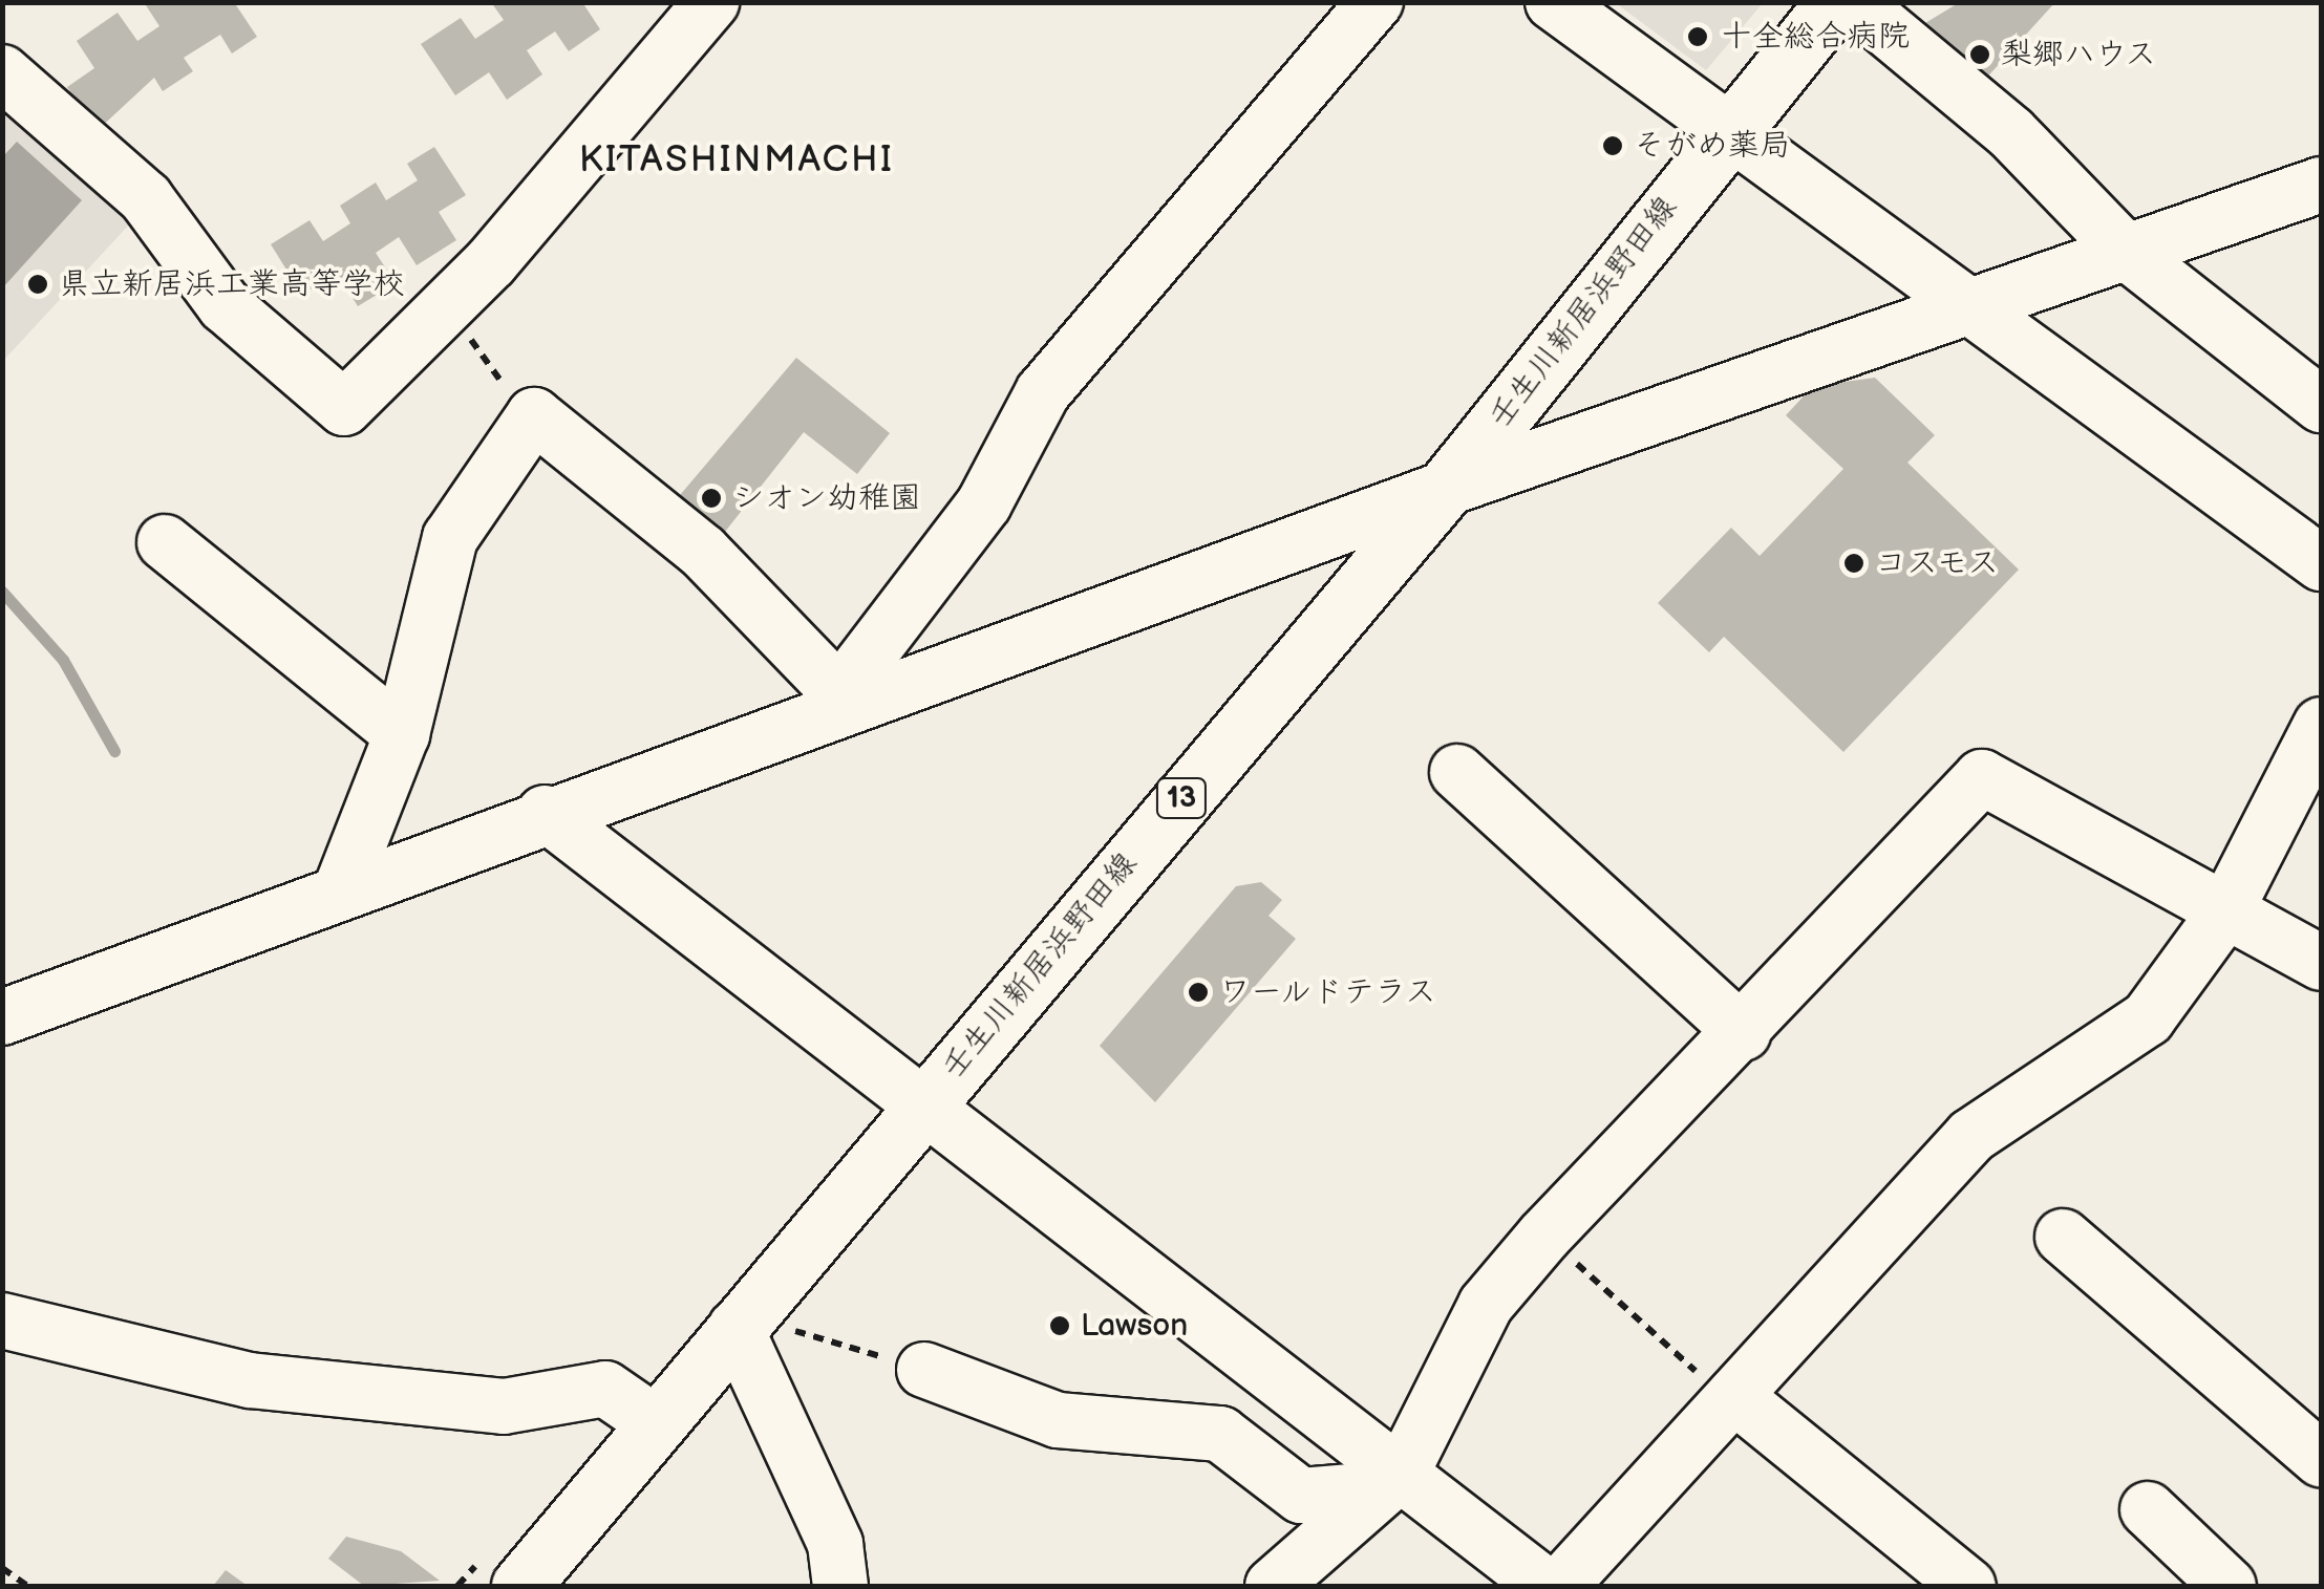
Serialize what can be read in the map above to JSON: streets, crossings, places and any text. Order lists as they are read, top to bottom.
{
  "streets": {
    "main road": ["壬生川新居浜野田線", "13"]
  },
  "districts": ["KITASHINMACHI"],
  "places": [
    "十全総合病院",
    "梨郷ハウス",
    "そがめ薬局",
    "県立新居浜工業高等学校",
    "シオン幼稚園",
    "コスモス",
    "ワールドテラス",
    "Lawson"
  ]
}
